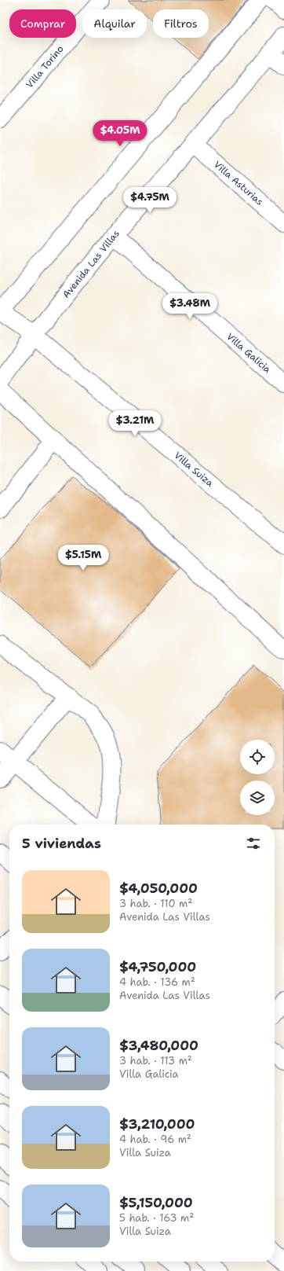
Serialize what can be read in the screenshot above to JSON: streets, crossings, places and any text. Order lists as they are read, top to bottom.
{
  "streets": {
    "street": [
      "Villa Torino",
      "Villa Asturias",
      "Avenida Las Villas",
      "Villa Galicia",
      "Villa Suiza"
    ]
  },
  "crossings": [
    ["Villa Asturias", "Avenida Las Villas"],
    ["Avenida Las Villas", "Villa Galicia"],
    ["Avenida Las Villas", "Villa Suiza"]
  ],
  "page": {
    "chip": ["Comprar", "Alquilar", "Filtros"],
    "price": [
      "$4.05M",
      "$4.75M",
      "$3.48M",
      "$3.21M",
      "$5.15M"
    ],
    "heading": "5 viviendas",
    "list": [
      {
        "name": "$4,050,000",
        "note": "3 hab. · 110 m² · Avenida Las Villas"
      },
      {
        "name": "$4,750,000",
        "note": "4 hab. · 136 m² · Avenida Las Villas"
      },
      {
        "name": "$3,480,000",
        "note": "3 hab. · 113 m² · Villa Galicia"
      },
      {
        "name": "$3,210,000",
        "note": "4 hab. · 96 m² · Villa Suiza"
      },
      {
        "name": "$5,150,000",
        "note": "5 hab. · 163 m² · Villa Suiza"
      }
    ]
  }
}
